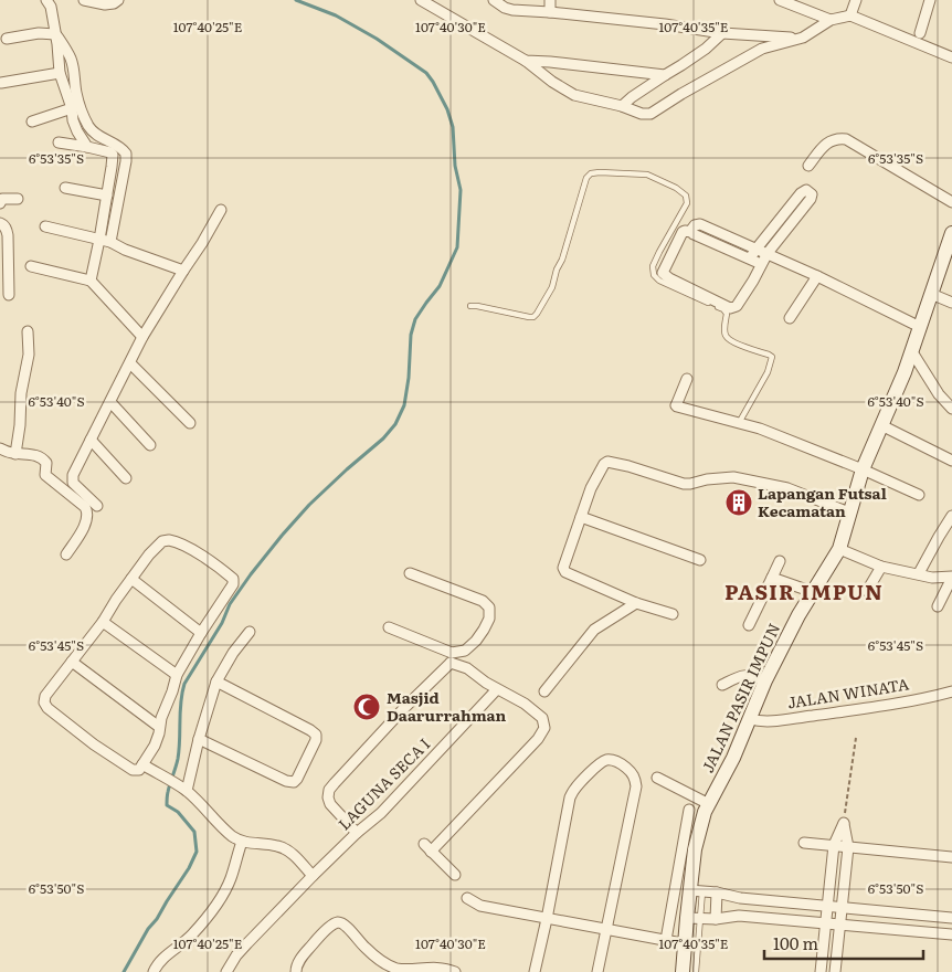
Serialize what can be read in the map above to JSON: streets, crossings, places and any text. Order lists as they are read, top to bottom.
{
  "streets": {
    "street": ["JALAN WINATA", "JALAN PASIR IMPUN", "LAGUNA SECA I"]
  },
  "crossings": [
    ["JALAN WINATA", "JALAN PASIR IMPUN"]
  ],
  "districts": ["PASIR IMPUN"],
  "places": {
    "building": ["Lapangan Futsal Kecamatan"],
    "mosque": ["Masjid Daarurrahman"]
  },
  "scale_bar": "100 m",
  "coordinates": [
    "107°40'25\"E",
    "107°40'30\"E",
    "107°40'35\"E",
    "6°53'35\"S",
    "6°53'40\"S",
    "6°53'45\"S",
    "6°53'50\"S"
  ]
}
